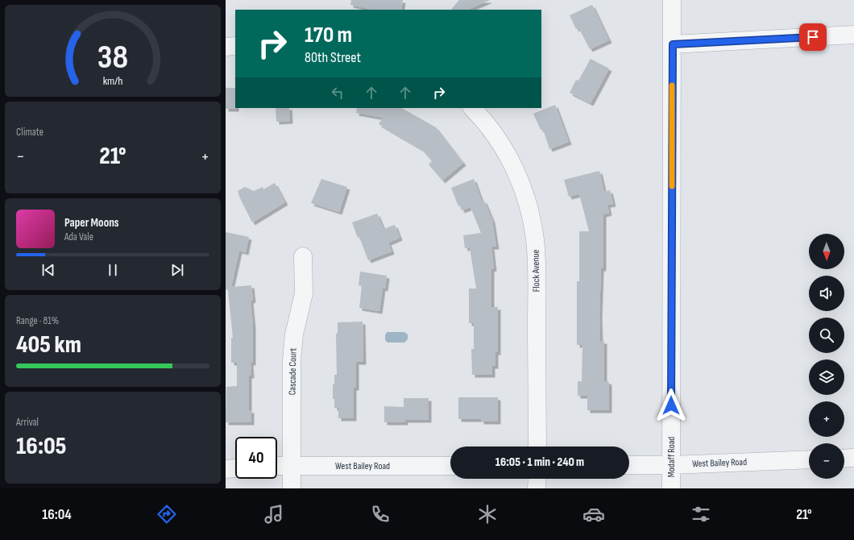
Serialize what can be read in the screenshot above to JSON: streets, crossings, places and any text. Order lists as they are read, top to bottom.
{
  "streets": {
    "street": [
      "Flock Avenue",
      "Cascade Court",
      "Modaff Road",
      "West Bailey Road"
    ]
  },
  "crossings": [
    ["Cascade Court", "West Bailey Road"],
    ["Modaff Road", "West Bailey Road"]
  ],
  "north": "bottom",
  "page": {
    "turn": ["170 m", "80th Street"],
    "tile": [
      "Climate",
      ["Range · 81%", "405 km"],
      ["Arrival", "16:05"]
    ],
    "heat": ["−", "21°", "+"],
    "song": ["Paper Moons", "Ada Vale"],
    "map_buttons": ["+", "−"],
    "limit": "40",
    "trip": "16:05 · 1 min · 240 m",
    "tabs": ["16:04", "21°"],
    "gauge": ["38", "km/h"]
  }
}
